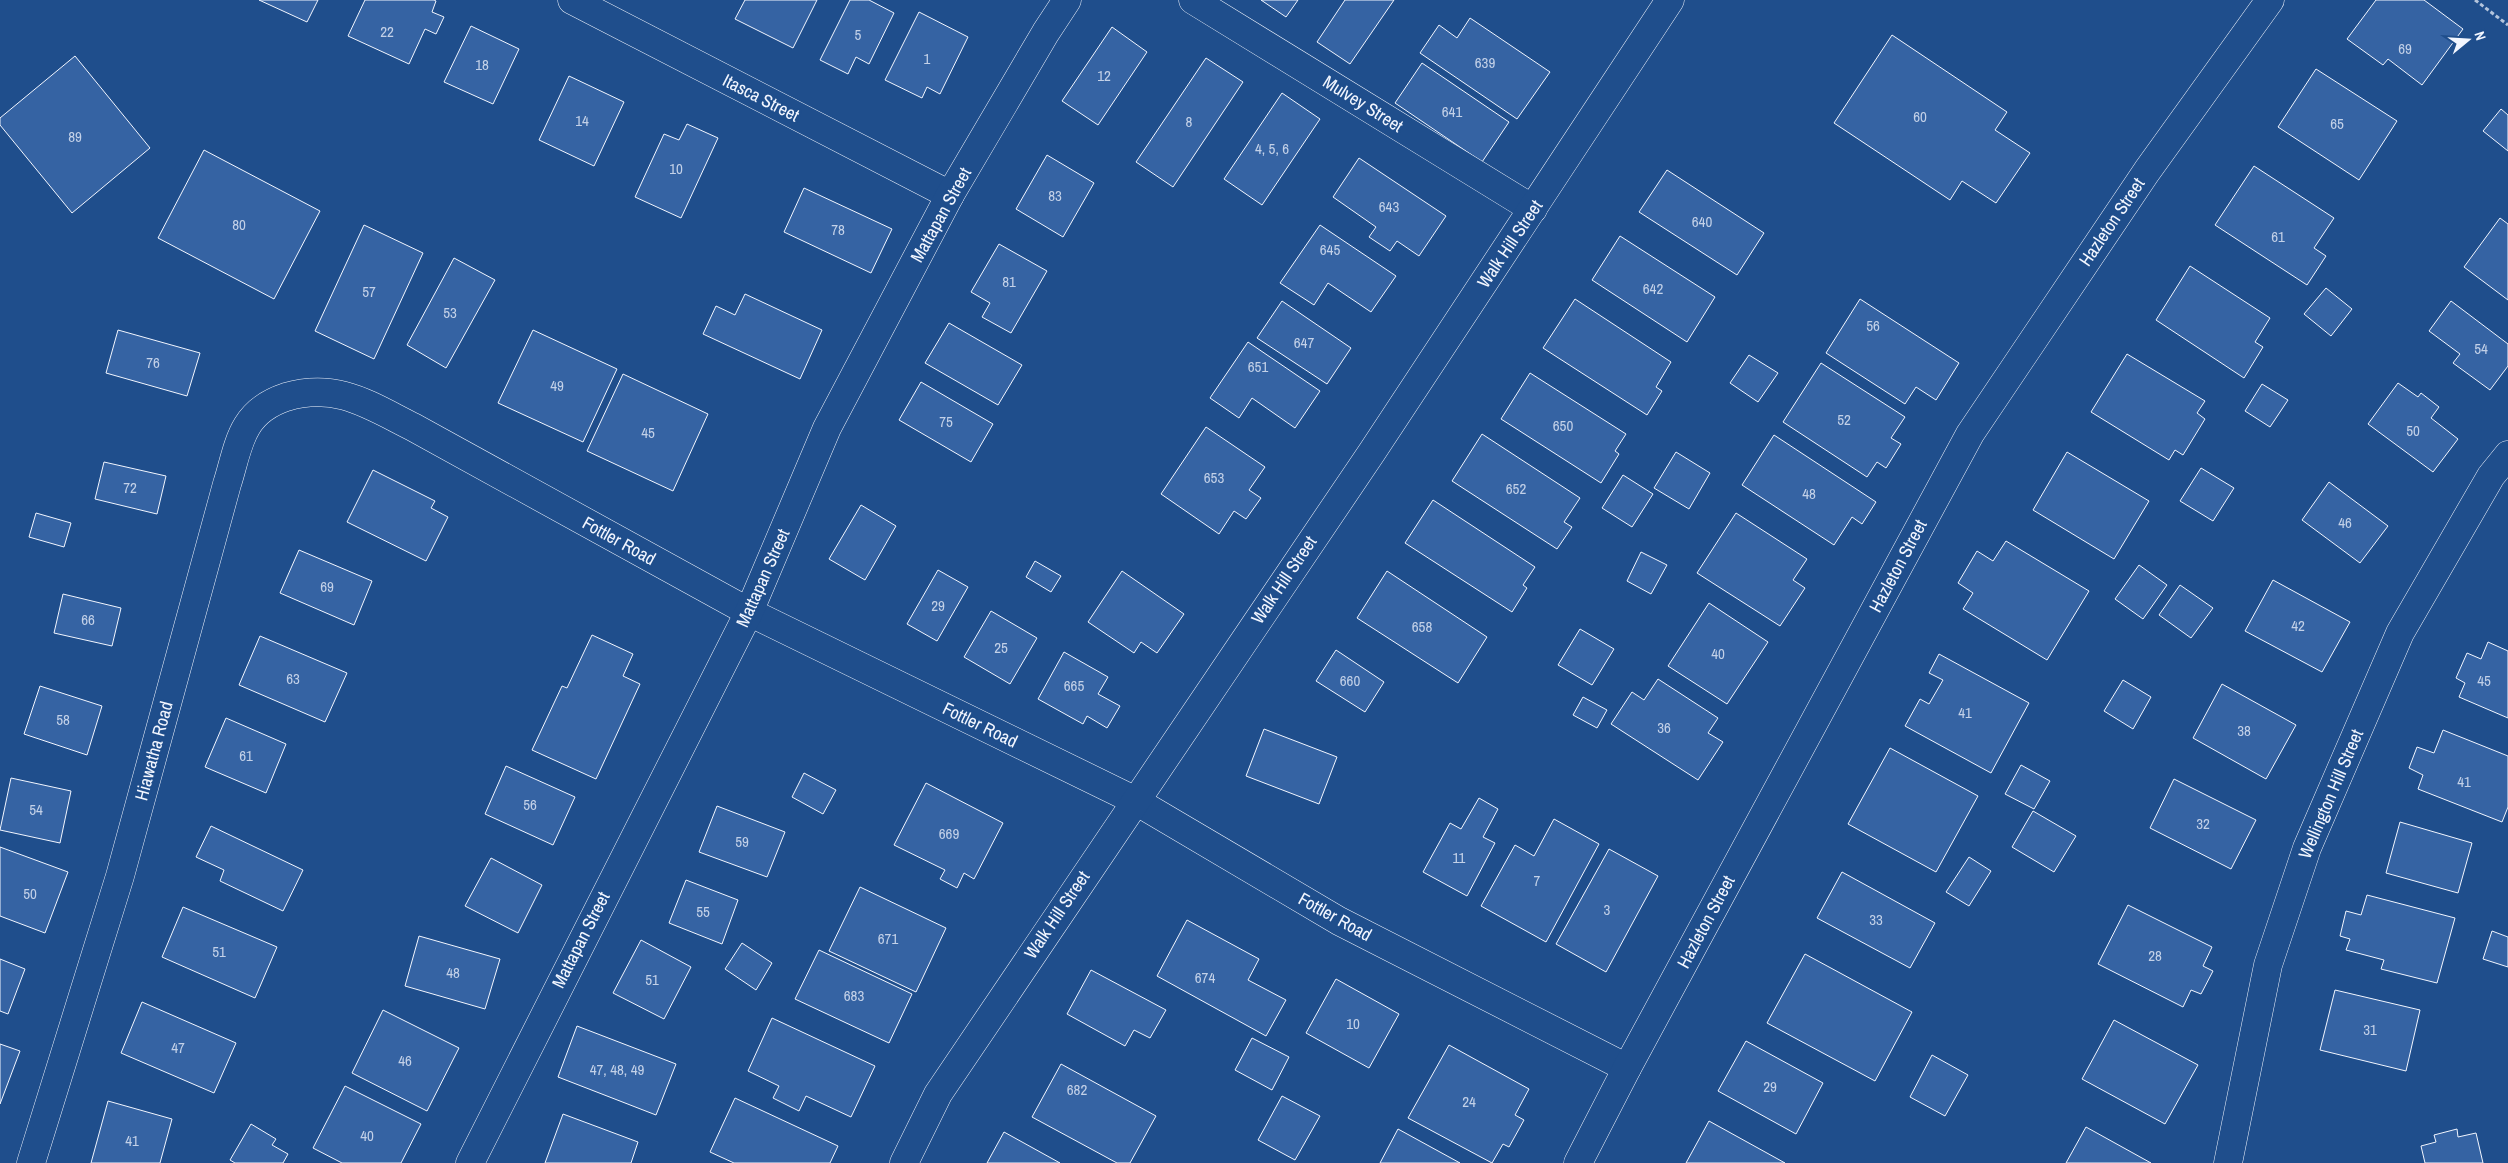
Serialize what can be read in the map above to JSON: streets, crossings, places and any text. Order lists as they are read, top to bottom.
{
  "streets": {
    "street": [
      "Itasca Street",
      "Mulvey Street",
      "Mattapan Street",
      "Hazleton Street",
      "Walk Hill Street",
      "Fottler Road",
      "Hiawatha Road",
      "Wellington Hill Street"
    ]
  },
  "crossings": [
    ["Itasca Street", "Mattapan Street"],
    ["Mulvey Street", "Walk Hill Street"],
    ["Mattapan Street", "Fottler Road"],
    ["Hazleton Street", "Fottler Road"],
    ["Walk Hill Street", "Fottler Road"],
    ["Fottler Road", "Hiawatha Road"]
  ],
  "house_numbers": [
    "22",
    "5",
    "69",
    "1",
    "639",
    "18",
    "12",
    "641",
    "60",
    "14",
    "8",
    "65",
    "89",
    "4, 5, 6",
    "10",
    "83",
    "643",
    "640",
    "80",
    "78",
    "61",
    "645",
    "81",
    "642",
    "57",
    "53",
    "56",
    "647",
    "54",
    "76",
    "651",
    "49",
    "52",
    "75",
    "650",
    "50",
    "45",
    "653",
    "72",
    "652",
    "48",
    "46",
    "69",
    "29",
    "66",
    "42",
    "658",
    "25",
    "40",
    "63",
    "660",
    "45",
    "665",
    "41",
    "58",
    "36",
    "38",
    "61",
    "41",
    "56",
    "54",
    "32",
    "669",
    "59",
    "11",
    "7",
    "50",
    "3",
    "55",
    "33",
    "671",
    "51",
    "28",
    "48",
    "674",
    "51",
    "683",
    "10",
    "31",
    "47",
    "46",
    "47, 48, 49",
    "29",
    "682",
    "24",
    "40",
    "41"
  ],
  "north": "right"
}
